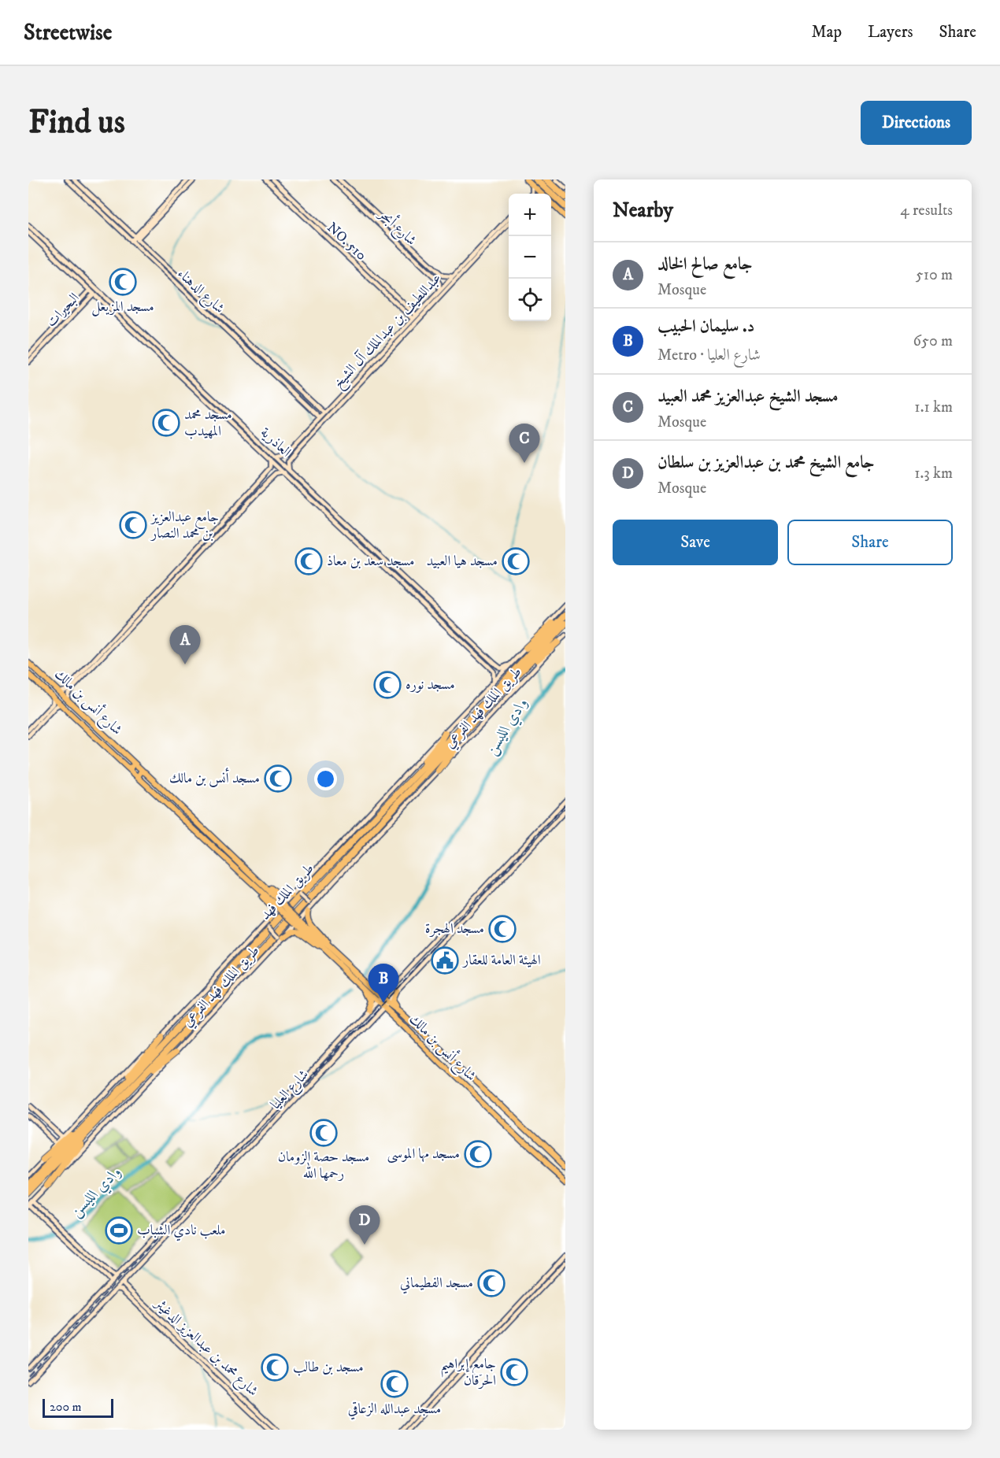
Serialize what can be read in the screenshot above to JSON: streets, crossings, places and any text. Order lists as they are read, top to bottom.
{
  "streets": {
    "highway": ["طريق الملك فهد"],
    "main road": ["شارع أنس بن مالك"],
    "street": [
      "شارع أبحر",
      "NO. 510",
      "شارع الدهناء",
      "البحيرات",
      "عبداللطيف بن عبدالملك آل الشيخ",
      "العاذرية",
      "طريق الملك فهد الفرعي",
      "شارع العليا",
      "شارع محمد بن عبدالعزيز الدغيثر"
    ]
  },
  "crossings": [
    ["شارع أبحر", "عبداللطيف بن عبدالملك آل الشيخ"],
    ["NO. 510", "عبداللطيف بن عبدالملك آل الشيخ"],
    ["شارع الدهناء", "عبداللطيف بن عبدالملك آل الشيخ"],
    ["البحيرات", "العاذرية"],
    ["عبداللطيف بن عبدالملك آل الشيخ", "العاذرية"],
    ["العاذرية", "طريق الملك فهد الفرعي"],
    ["شارع أنس بن مالك", "طريق الملك فهد الفرعي"],
    ["شارع أنس بن مالك", "شارع العليا"],
    ["شارع العليا", "شارع محمد بن عبدالعزيز الدغيثر"]
  ],
  "water": ["وادي الليسن"],
  "places": {
    "mosque": [
      "مسجد المزيعل",
      "مسجد محمد المهيدب",
      "جامع عبدالعزيز بن محمد النصار",
      "مسجد سعد بن معاذ",
      "مسجد هيا العبيد",
      "مسجد نوره",
      "مسجد أنس بن مالك",
      "مسجد الهجرة",
      "مسجد حصة الزومان رحمها الله",
      "مسجد مها الموسى",
      "مسجد الفطيماني",
      "مسجد بن طالب",
      "جامع إبراهيم الحرقان",
      "مسجد عبدالله الزعاقي"
    ],
    "public building": ["الهيئة العامة للعقار"],
    "sports": ["ملعب نادي الشباب"]
  },
  "scale_bar": "200 m",
  "page": {
    "header": "Streetwise",
    "nav": ["Map", "Layers", "Share"],
    "buttons": [
      "Directions",
      ["Save", "Share"]
    ],
    "title": "Find us",
    "heading": ["Nearby", "4 results"],
    "map_buttons": ["+", "−"],
    "list": [
      {
        "mark": "A",
        "name": "جامع صالح الخالد",
        "note": "Mosque",
        "value": "510 m"
      },
      {
        "mark": "B",
        "name": "د. سليمان الحبيب",
        "note": "Metro · شارع العليا",
        "value": "650 m"
      },
      {
        "mark": "C",
        "name": "مسجد الشيخ عبدالعزيز محمد العبيد",
        "note": "Mosque",
        "value": "1.1 km"
      },
      {
        "mark": "D",
        "name": "جامع الشيخ محمد بن عبدالعزيز بن سلطان",
        "note": "Mosque",
        "value": "1.3 km"
      }
    ],
    "pins": [
      "C",
      "A",
      "B",
      "D"
    ],
    "scale": "200 m"
  }
}
